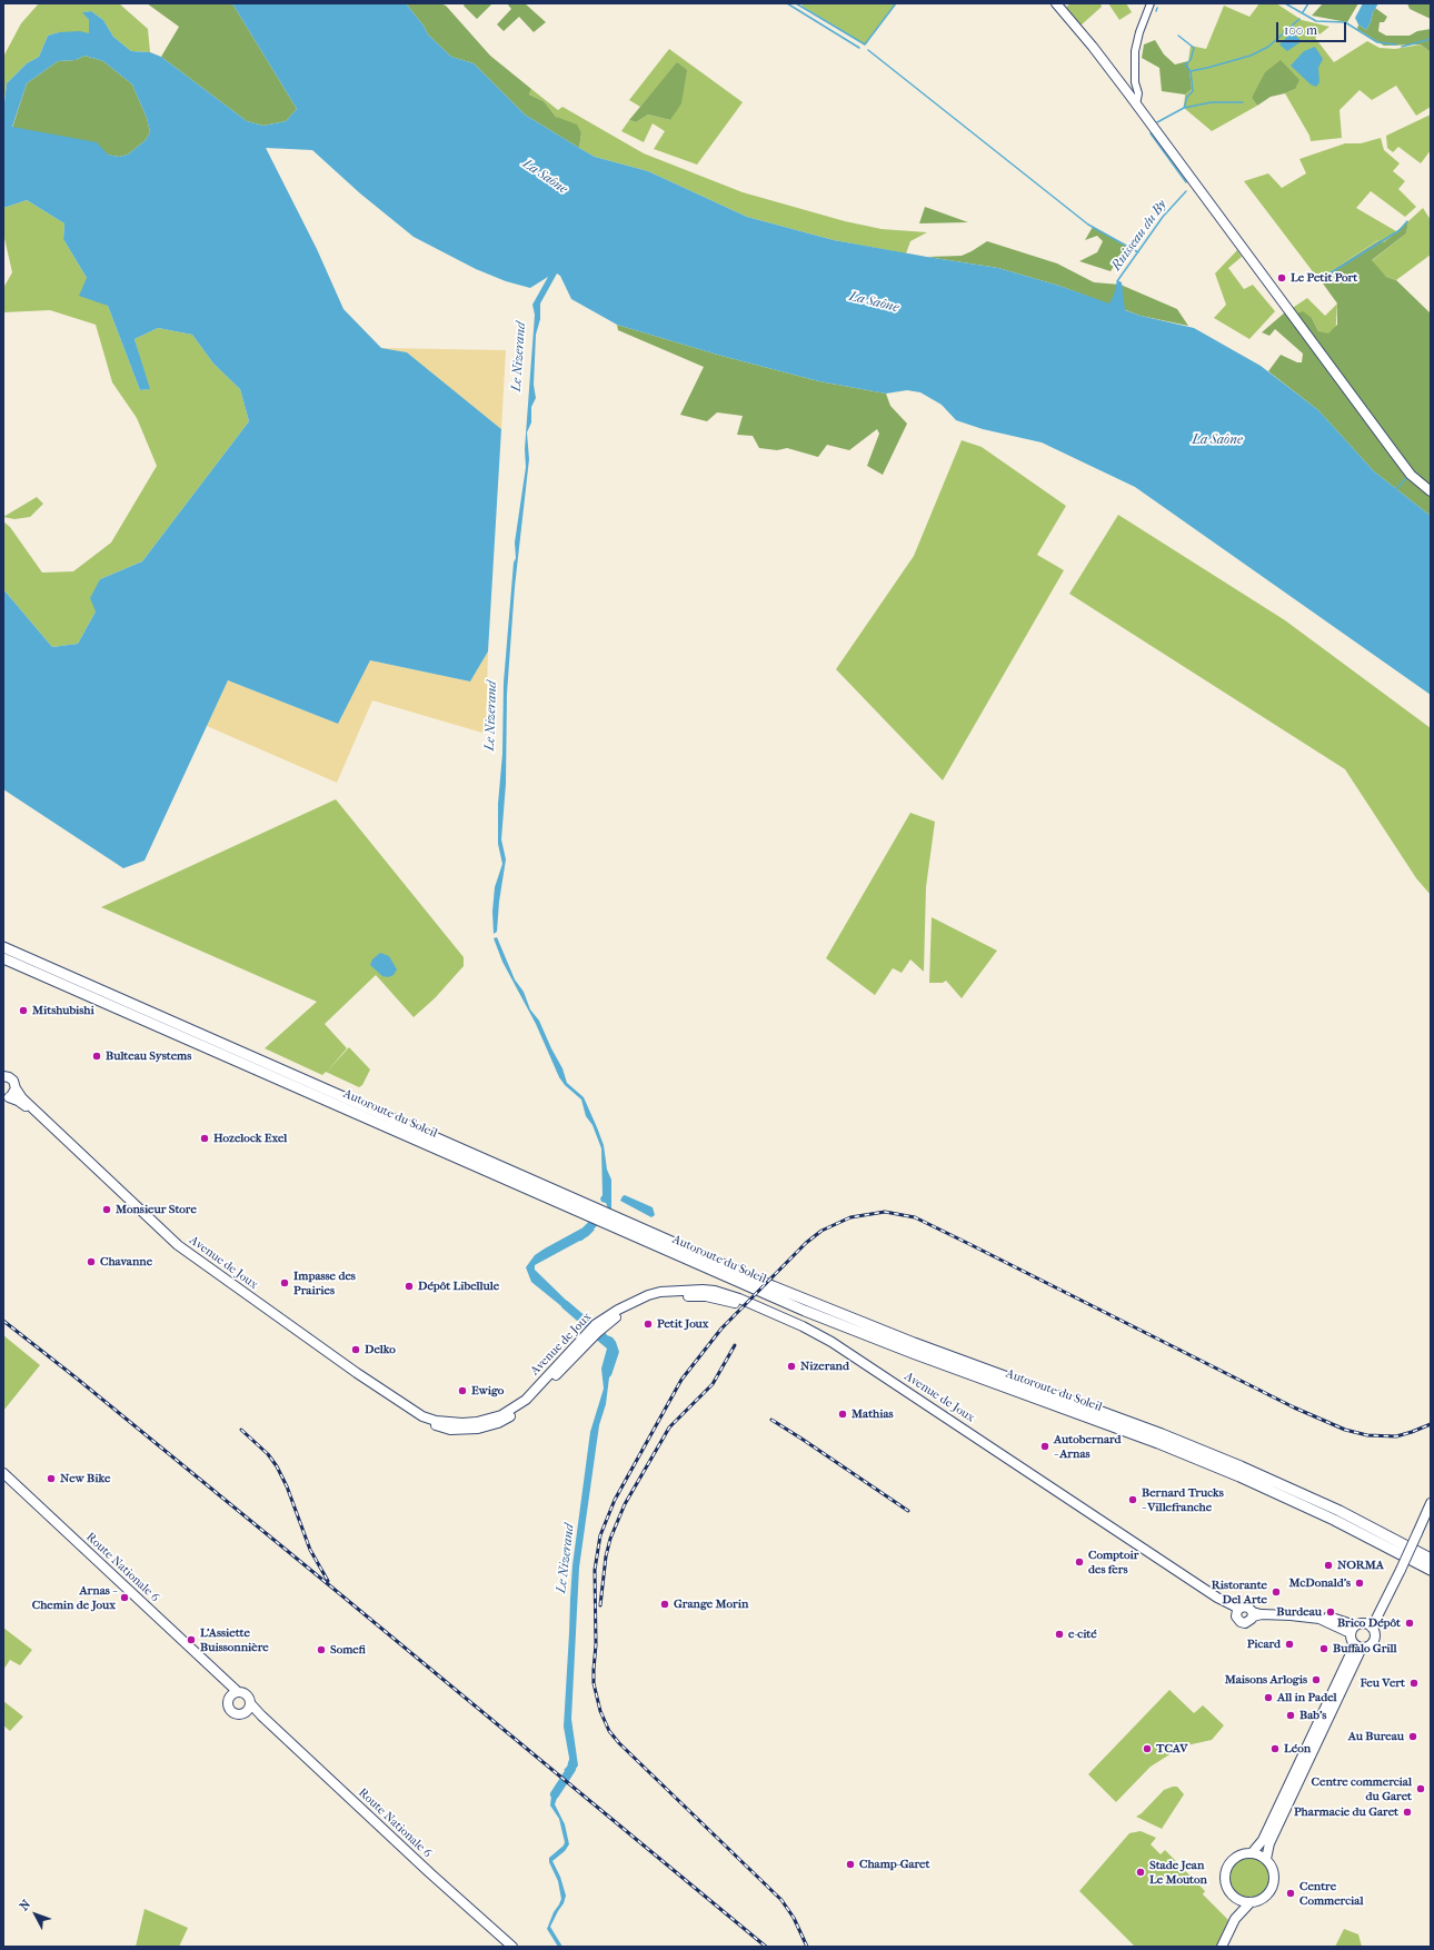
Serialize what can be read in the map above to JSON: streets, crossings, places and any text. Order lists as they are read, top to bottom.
{
  "streets": {
    "highway": ["Autoroute du Soleil"],
    "main road": ["Avenue de Joux", "Route Nationale 6"]
  },
  "water": ["La Saône", "Ruisseau du By", "Le Nizerand"],
  "places": [
    "Le Petit Port",
    "Mitshubishi",
    "Bulteau Systems",
    "Hozelock Exel",
    "Monsieur Store",
    "Chavanne",
    "Impasse des Prairies",
    "Dépôt Libellule",
    "Petit Joux",
    "Delko",
    "Nizerand",
    "Ewigo",
    "Mathias",
    "Autobernard - Arnas",
    "New Bike",
    "Bernard Trucks - Villefranche",
    "Comptoir des fers",
    "NORMA",
    "McDonald's",
    "Ristorante Del Arte",
    "Arnas - Chemin de Joux",
    "Grange Morin",
    "Burdeau",
    "Brico Dépôt",
    "e-cité",
    "L'Assiette Buissonnière",
    "Picard",
    "Buffalo Grill",
    "Somefi",
    "Maisons Arlogis",
    "Feu Vert",
    "All in Padel",
    "Bab’s",
    "Au Bureau",
    "TCAV",
    "Léon",
    "Centre commercial du Garet",
    "Pharmacie du Garet",
    "Champ-Garet",
    "Stade Jean Le Mouton",
    "Centre Commercial"
  ],
  "scale_bar": "100 m",
  "north": "top left"
}
